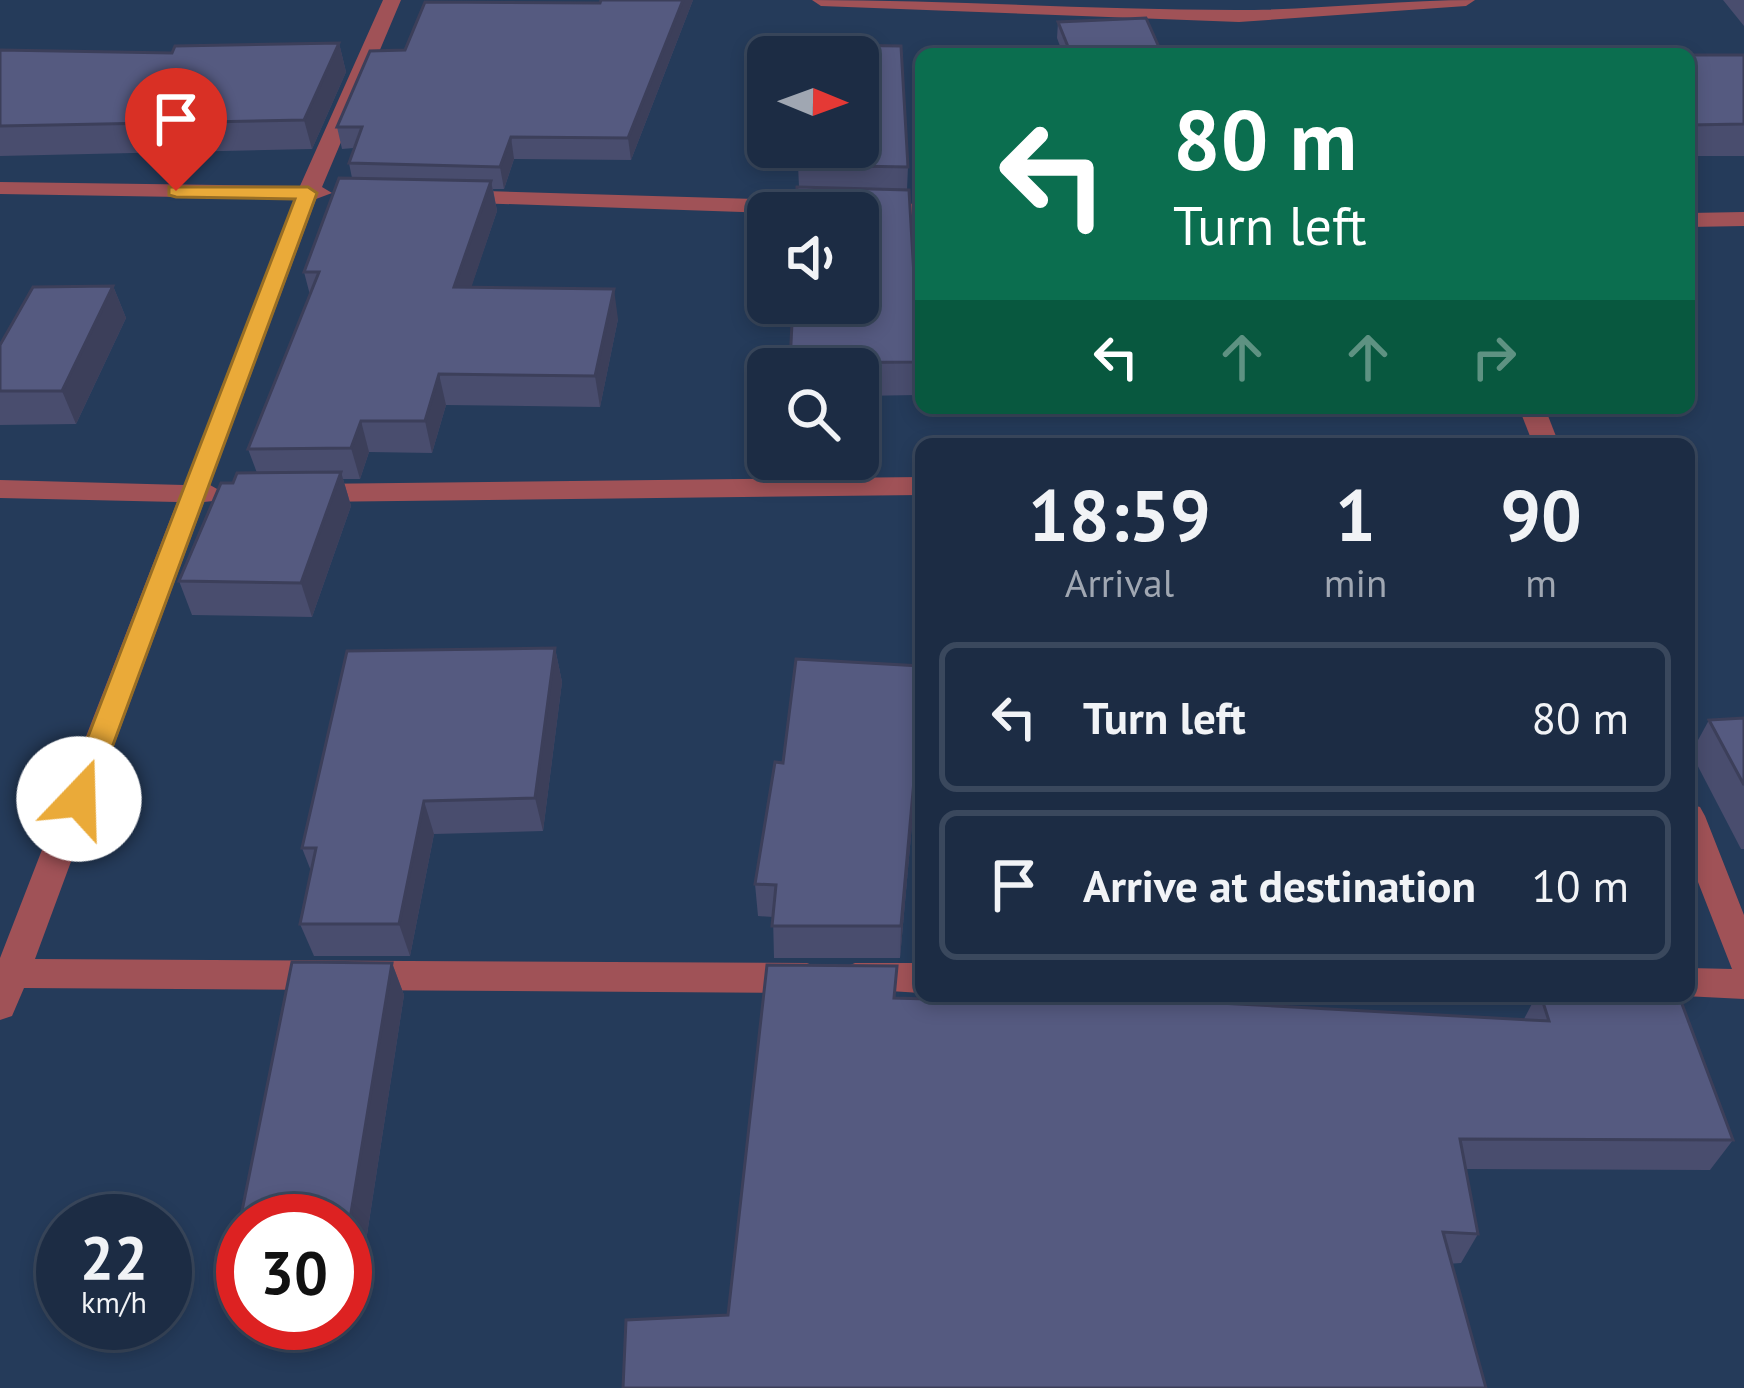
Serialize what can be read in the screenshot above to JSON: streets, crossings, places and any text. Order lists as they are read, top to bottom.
{
  "north": "right",
  "page": {
    "turn": ["80 m", "Turn left"],
    "eta": [
      "18:59",
      "Arrival",
      "1",
      "min",
      "90",
      "m"
    ],
    "list": [
      {
        "name": "Turn left",
        "value": "80 m"
      },
      {
        "name": "Arrive at destination",
        "value": "10 m"
      }
    ],
    "speed": "22 km/h",
    "limit": "30"
  }
}
